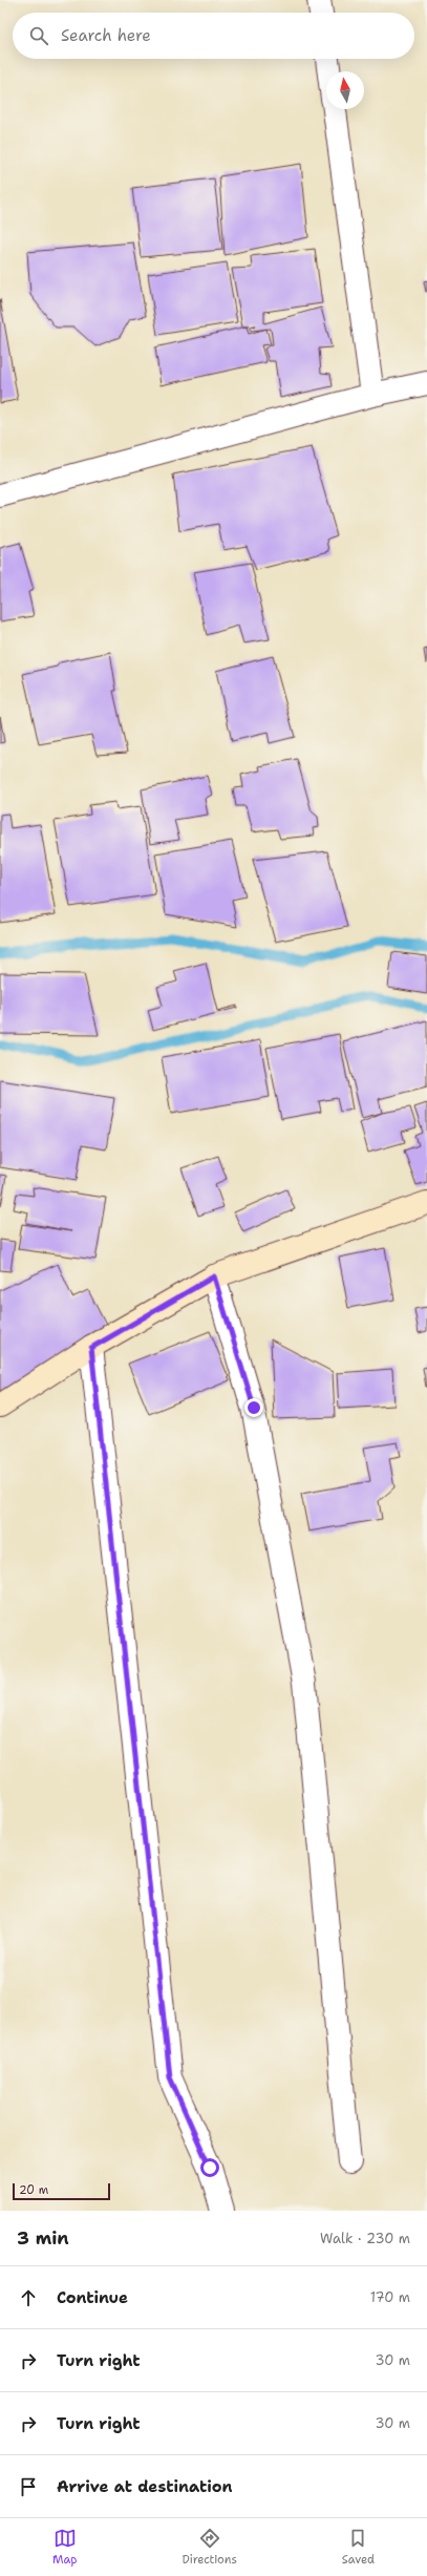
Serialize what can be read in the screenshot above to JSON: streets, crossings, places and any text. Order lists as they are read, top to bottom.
{
  "scale_bar": "20 m",
  "north": "top",
  "page": {
    "search": "Search here",
    "scale": "20 m",
    "heading": ["3 min", "Walk · 230 m"],
    "list": [
      ["Continue", "170 m"],
      ["Turn right", "30 m"],
      ["Turn right", "30 m"],
      "Arrive at destination"
    ],
    "nav": ["Map", "Directions", "Saved"]
  }
}
